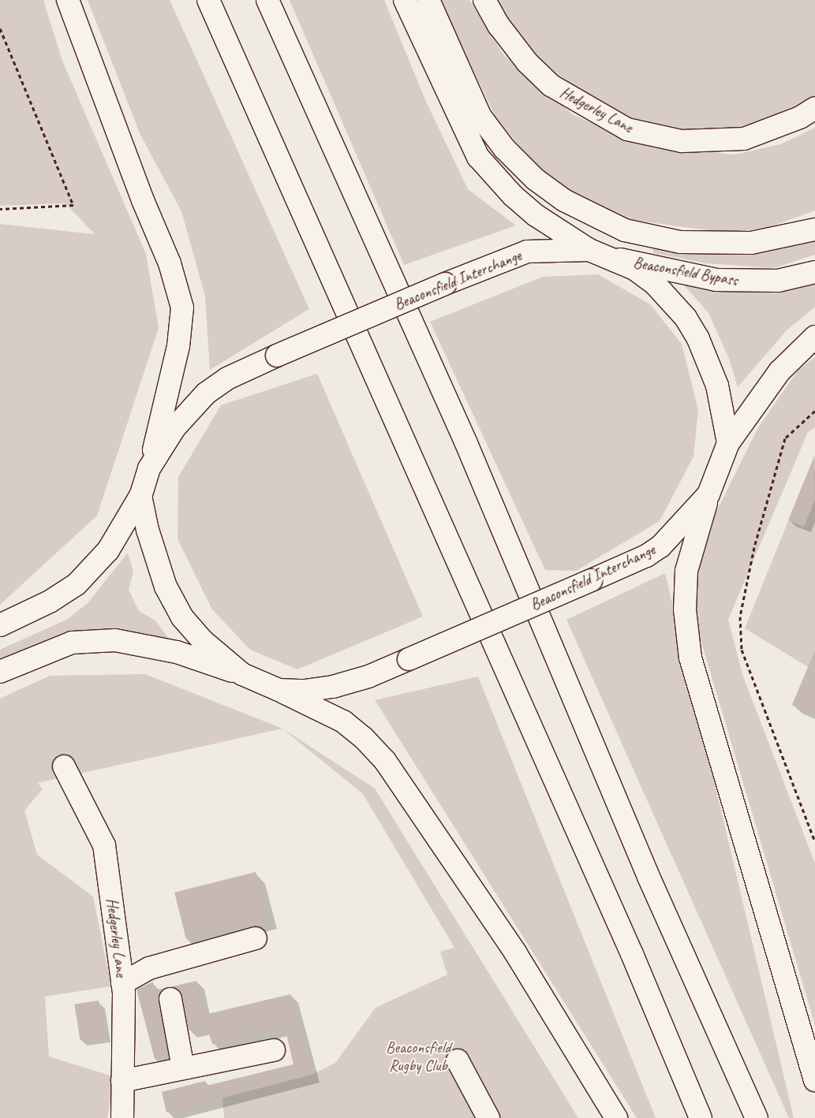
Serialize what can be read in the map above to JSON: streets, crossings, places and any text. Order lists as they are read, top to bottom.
{
  "streets": {
    "main road": ["Hedgerley Lane", "Beaconsfield Bypass", "Beaconsfield Interchange"]
  },
  "crossings": [
    ["Beaconsfield Bypass", "Beaconsfield Interchange"]
  ],
  "parks": ["Beaconsfield Rugby Club"]
}
